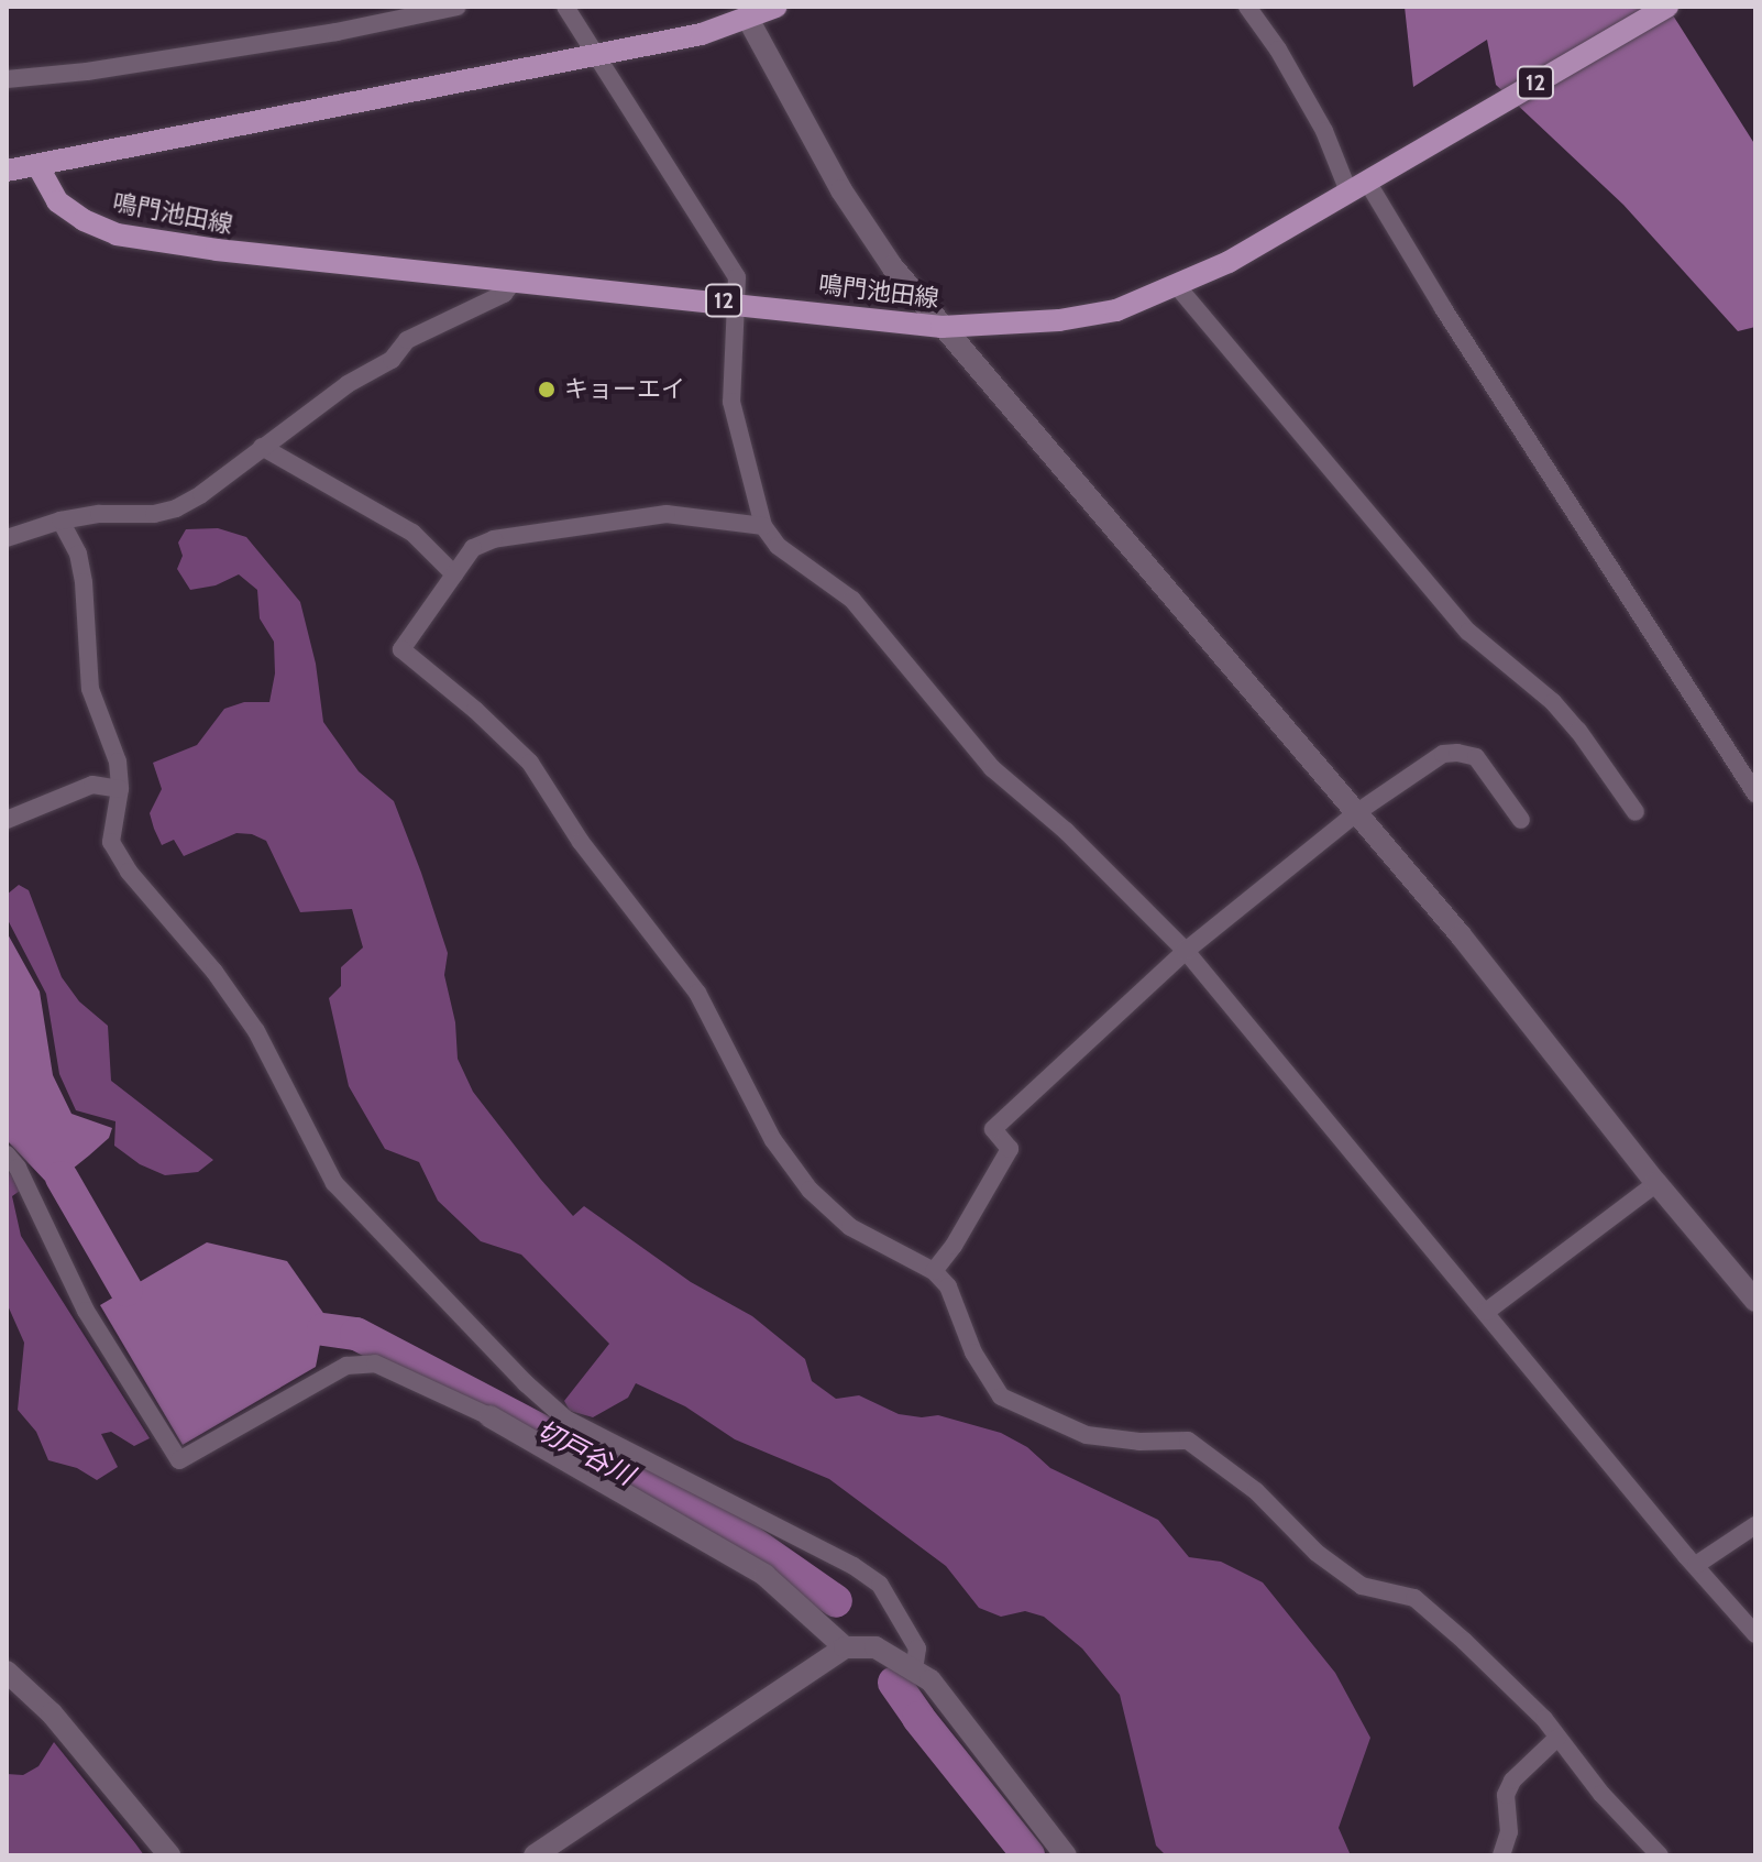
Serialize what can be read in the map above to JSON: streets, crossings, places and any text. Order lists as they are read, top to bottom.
{
  "streets": {
    "main road": ["12", "鳴門池田線"]
  },
  "water": ["切戸谷川"],
  "places": ["キョーエイ"]
}
